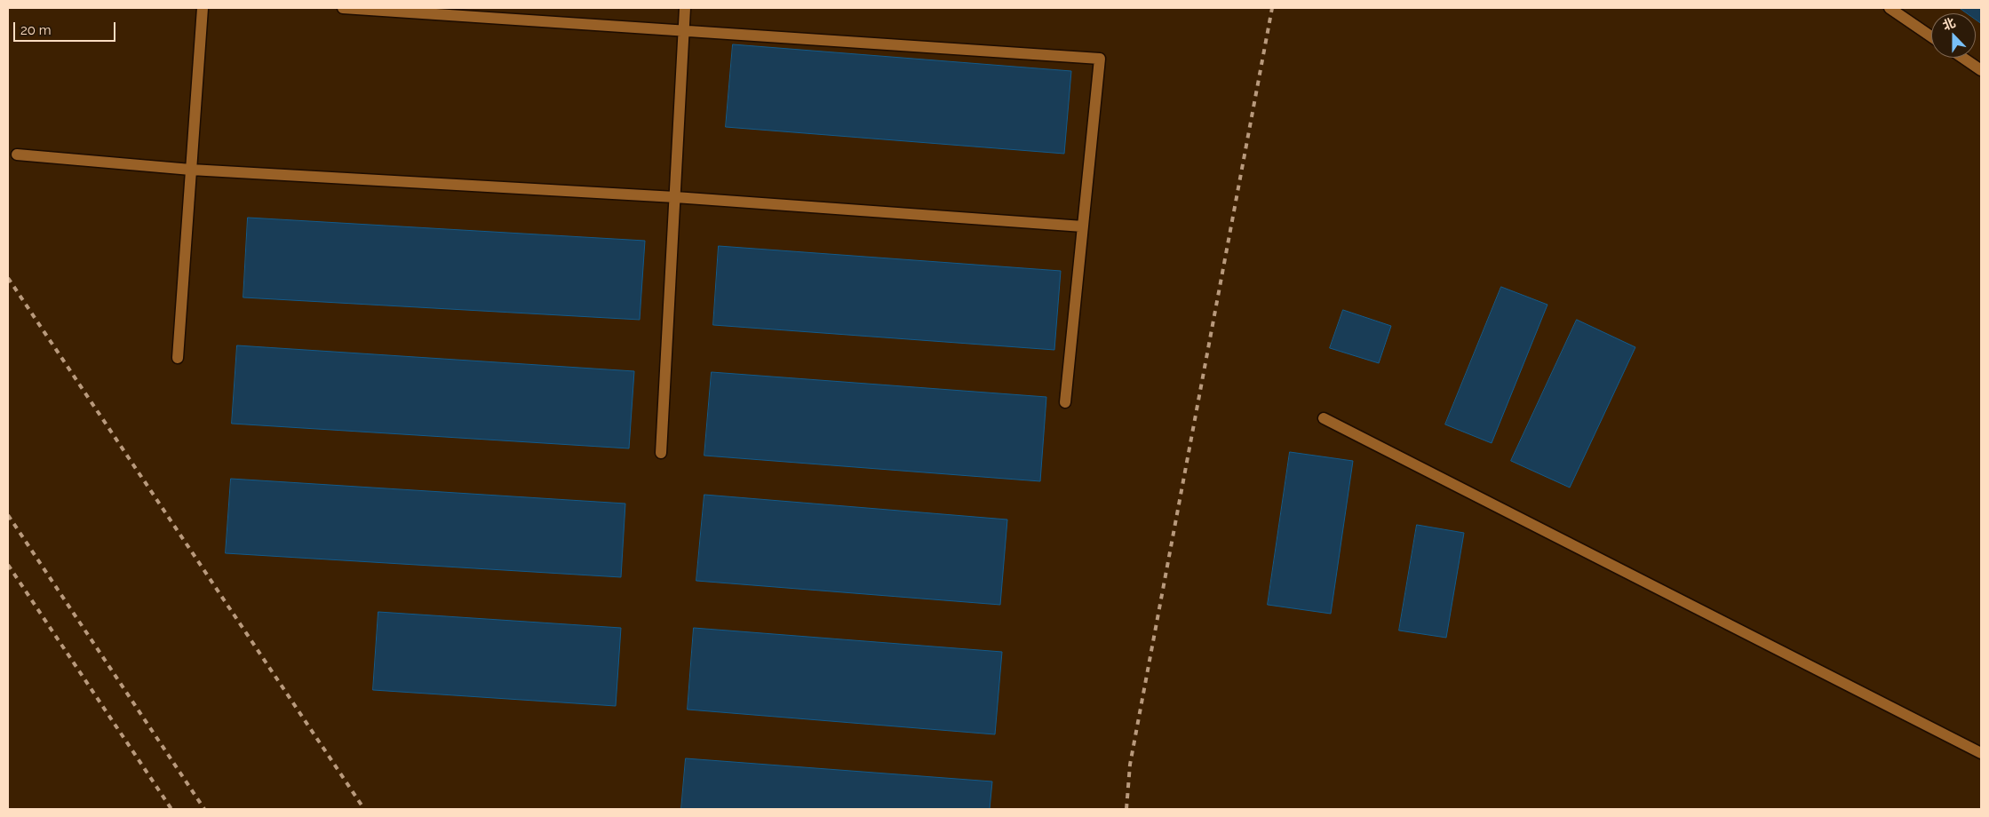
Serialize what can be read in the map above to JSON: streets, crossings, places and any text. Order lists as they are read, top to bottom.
{
  "scale_bar": "20 m",
  "north": "top"
}
